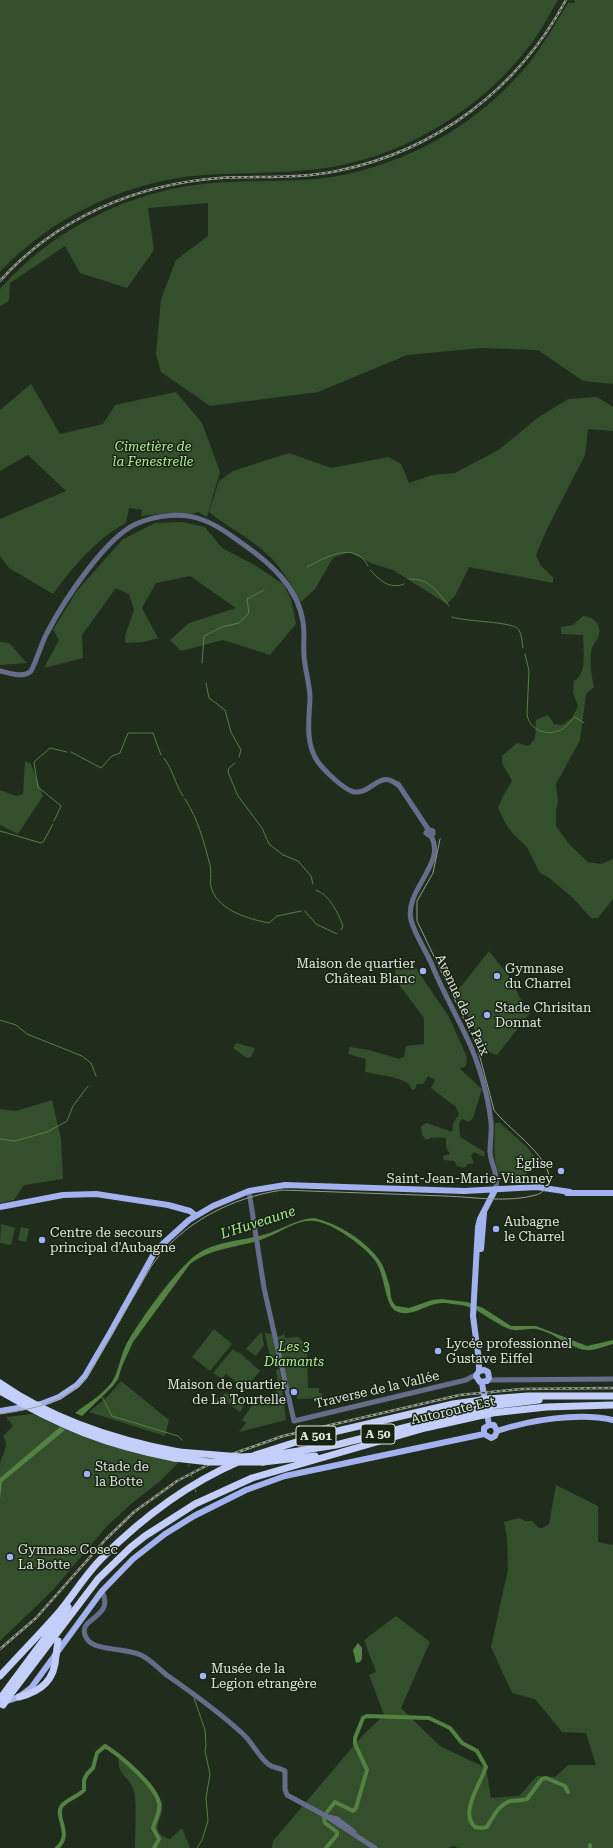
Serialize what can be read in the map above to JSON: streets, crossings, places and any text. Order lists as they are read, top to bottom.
{
  "streets": {
    "highway": ["Autoroute Est", "A 50", "A 501"],
    "street": ["Avenue de la Paix", "Traverse de la Vallée"]
  },
  "crossings": [
    ["Autoroute Est", "A 50"],
    ["Autoroute Est", "A 501"]
  ],
  "water": ["L'Huveaune"],
  "parks": ["Cimetière de la Fenestrelle", "Les 3 Diamants"],
  "places": [
    "Maison de quartier Château Blanc",
    "Gymnase du Charrel",
    "Stade Chrisitan Donnat",
    "Église Saint-Jean-Marie-Vianney",
    "Aubagne le Charrel",
    "Centre de secours principal d'Aubagne",
    "Lycée professionnel Gustave Eiffel",
    "Maison de quartier de La Tourtelle",
    "Stade de la Botte",
    "Gymnase Cosec La Botte",
    "Musée de la Legion etrangère"
  ]
}
